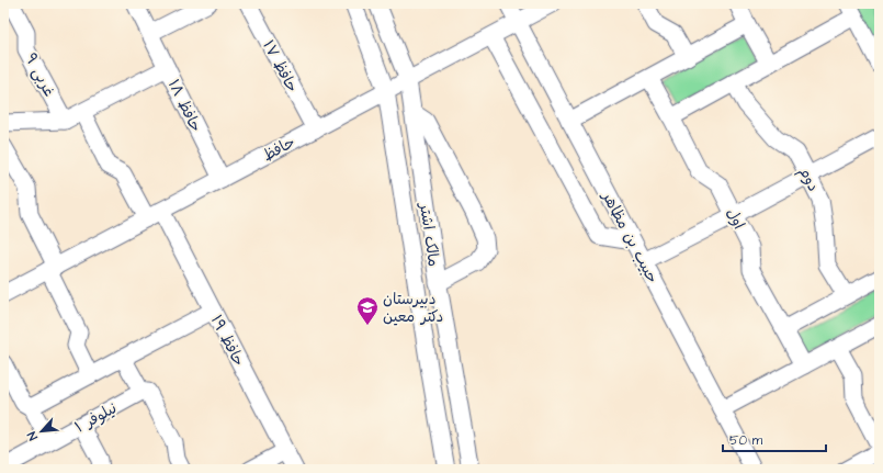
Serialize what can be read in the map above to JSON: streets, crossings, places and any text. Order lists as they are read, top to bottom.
{
  "streets": {
    "street": [
      "حافظ ۱۷",
      "۹ غربی",
      "حافظ ۱۸",
      "حافظ",
      "دوم",
      "اول",
      "مالک اشتر",
      "حبیب بن مظاهر",
      "حافظ ۱۹",
      "نیلوفر ۱"
    ]
  },
  "crossings": [
    ["حافظ ۱۷", "حافظ"],
    ["حافظ ۱۸", "حافظ"],
    ["حافظ", "مالک اشتر"],
    ["حافظ", "حبیب بن مظاهر"],
    ["حافظ", "حافظ ۱۹"]
  ],
  "places": {
    "school or university": ["دبیرستان دکتر معین"]
  },
  "scale_bar": "50 m",
  "north": "bottom left"
}
